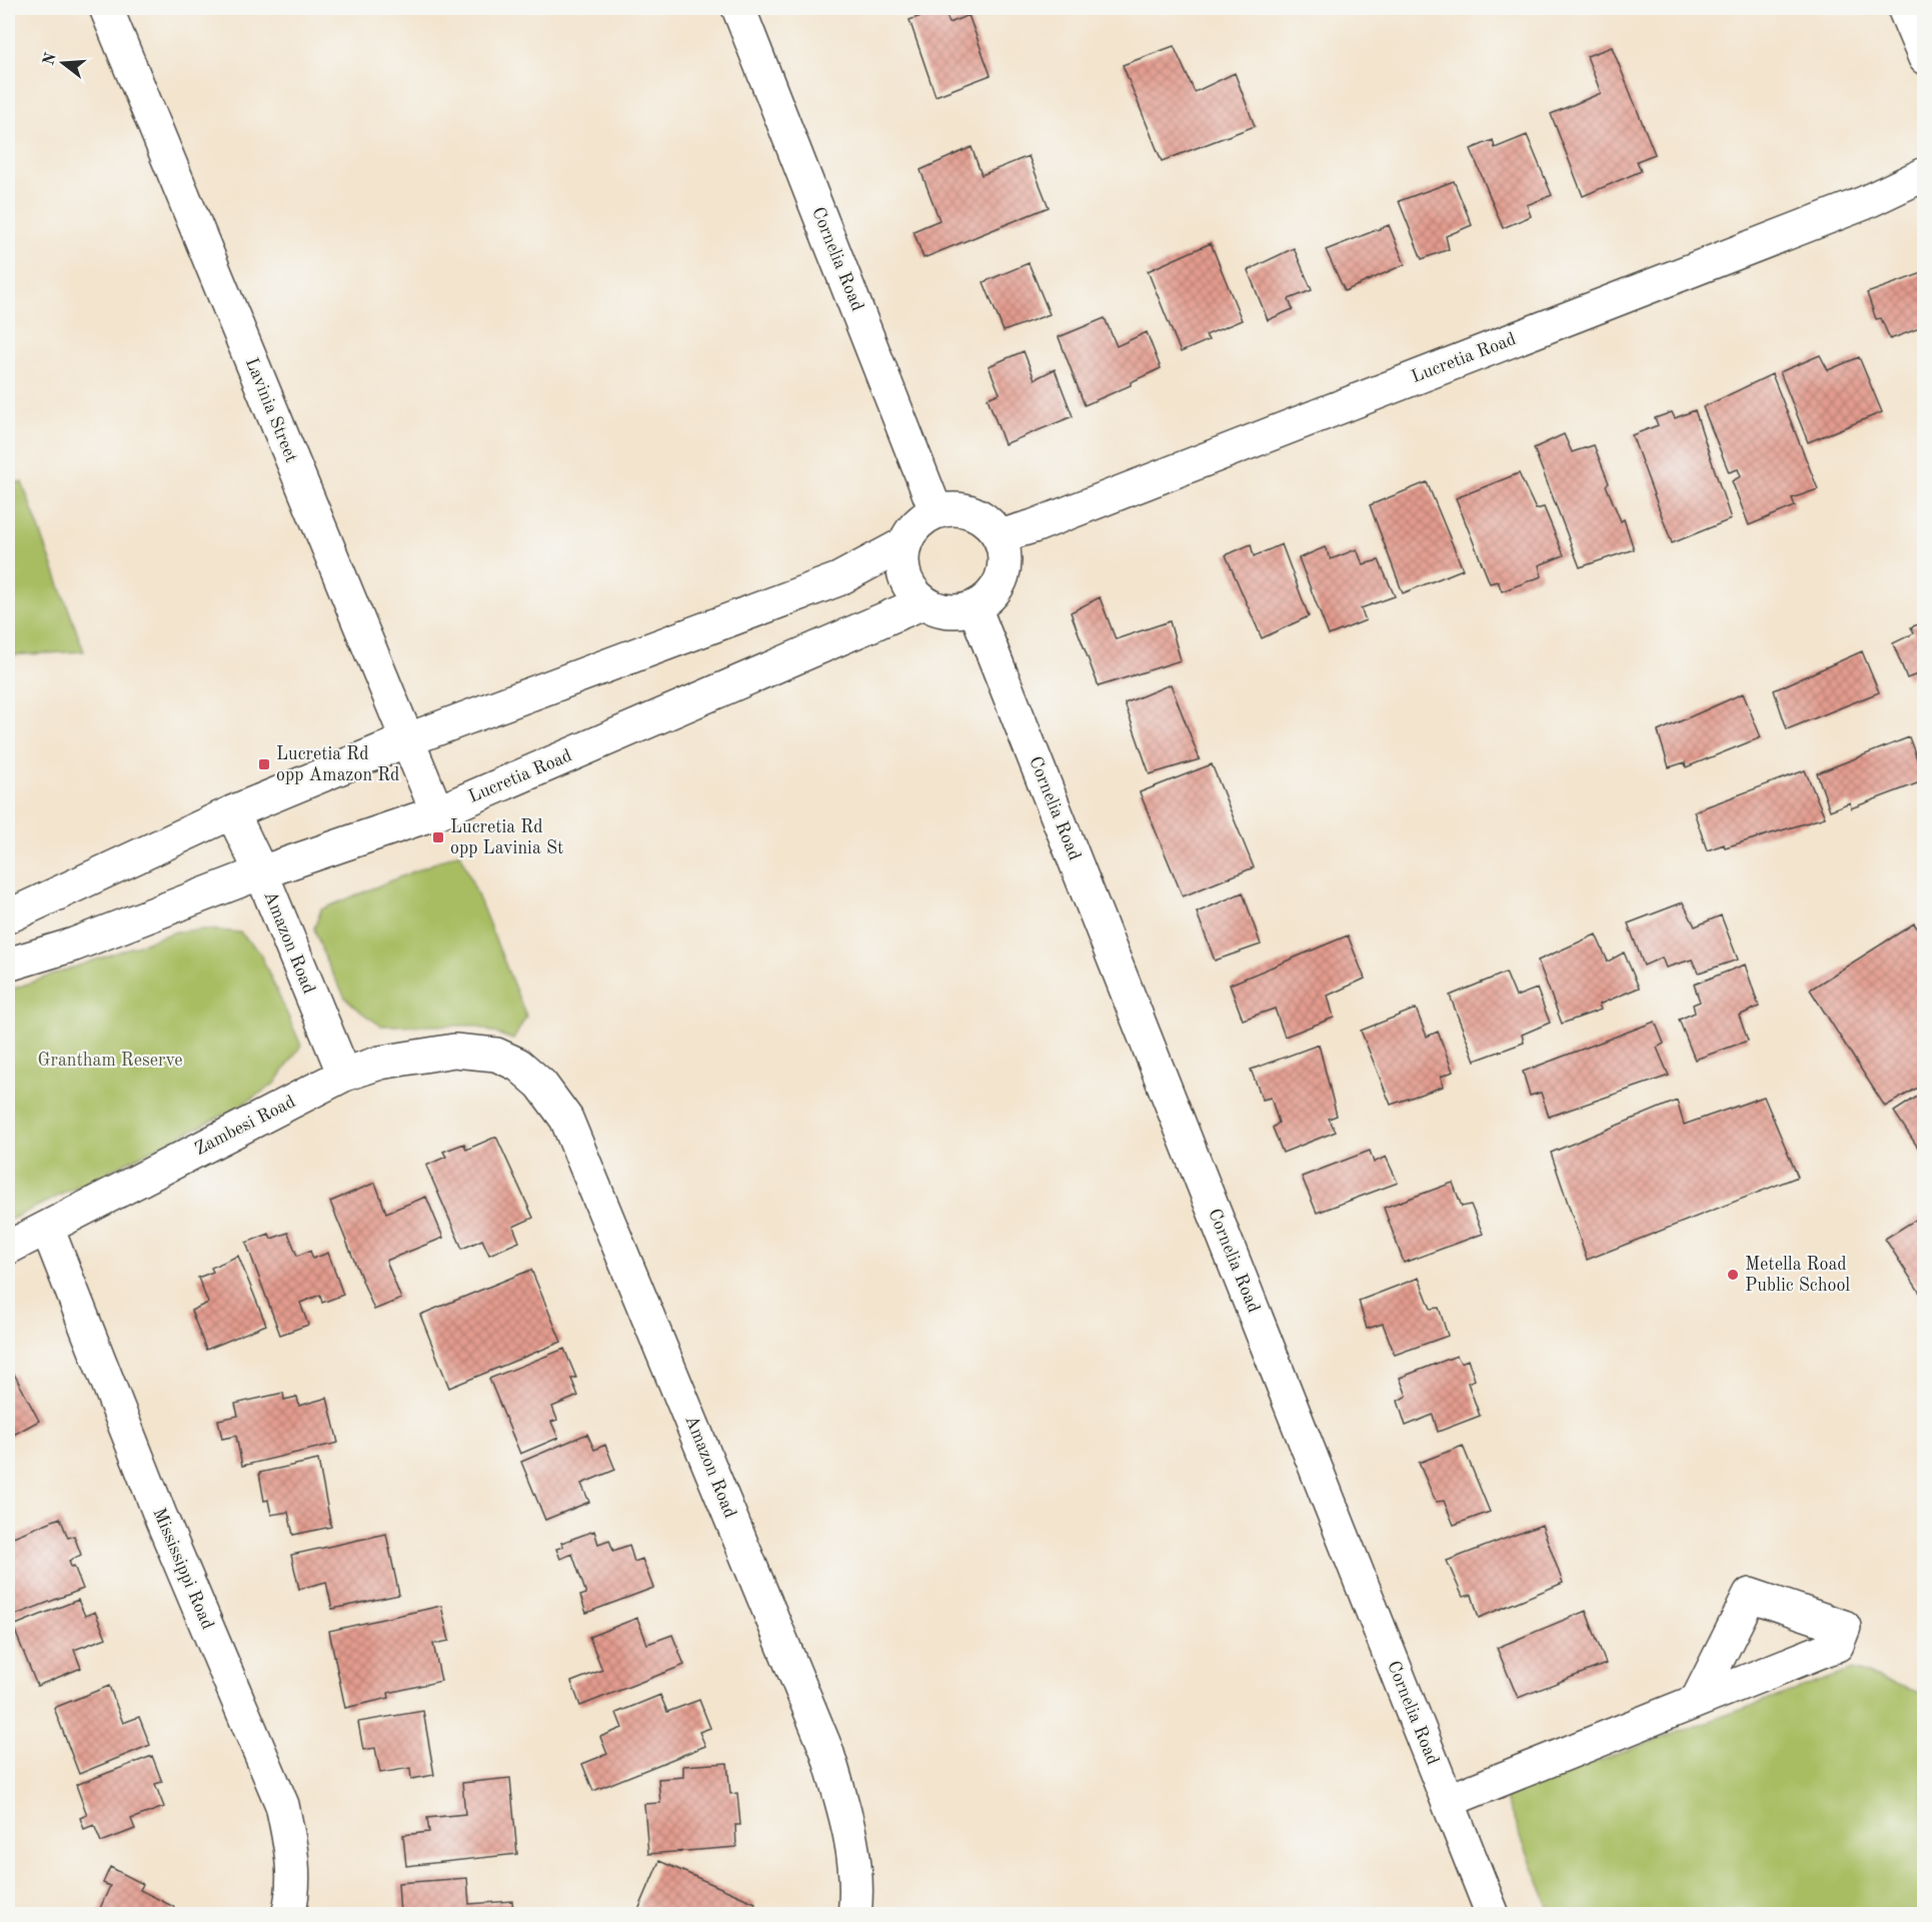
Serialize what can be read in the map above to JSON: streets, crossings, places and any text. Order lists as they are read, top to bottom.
{
  "streets": {
    "street": [
      "Cornelia Road",
      "Lucretia Road",
      "Lavinia Street",
      "Amazon Road",
      "Zambesi Road",
      "Mississippi Road"
    ]
  },
  "crossings": [
    ["Cornelia Road", "Lucretia Road"],
    ["Lucretia Road", "Lavinia Street"],
    ["Lucretia Road", "Amazon Road"],
    ["Amazon Road", "Zambesi Road"],
    ["Zambesi Road", "Mississippi Road"]
  ],
  "parks": ["Grantham Reserve"],
  "places": {
    "transit": ["Lucretia Rd opp Amazon Rd", "Lucretia Rd opp Lavinia St"],
    "other": ["Metella Road Public School"]
  },
  "north": "left"
}
